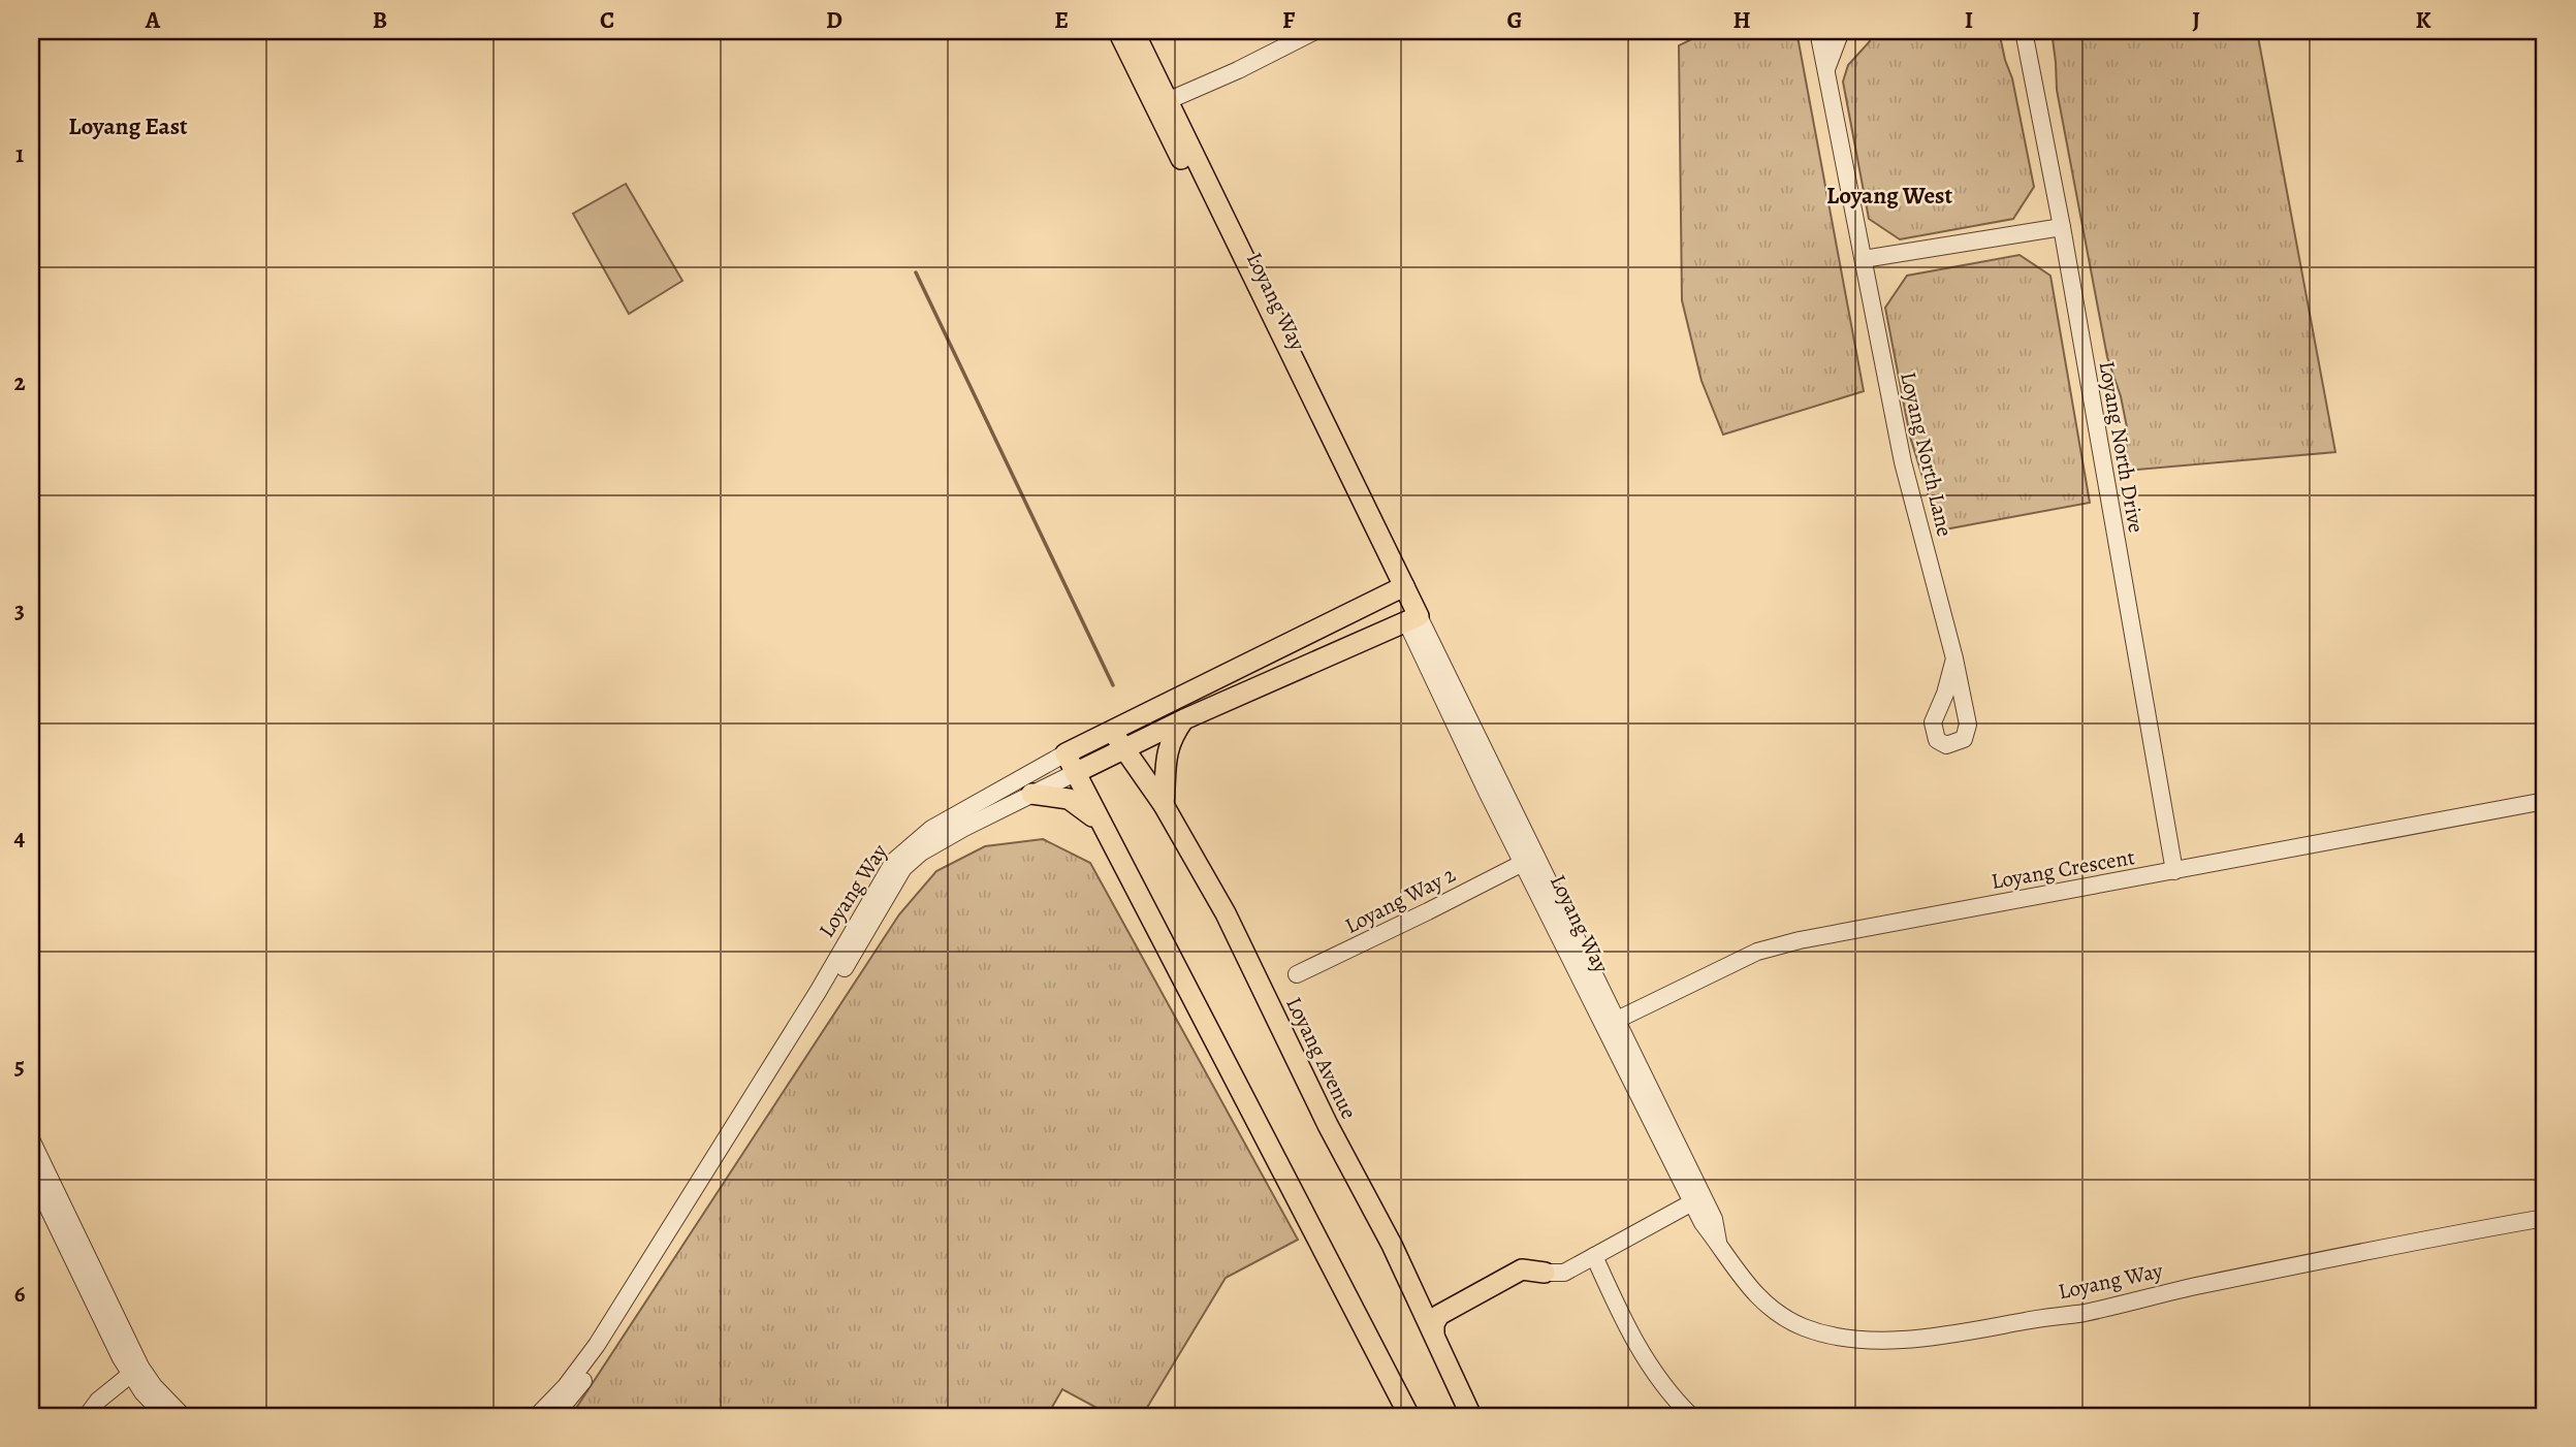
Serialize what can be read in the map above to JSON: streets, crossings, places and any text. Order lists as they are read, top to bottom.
{
  "streets": {
    "main road": ["Loyang Way", "Loyang Avenue"],
    "street": [
      "Loyang North Drive",
      "Loyang North Lane",
      "Loyang Crescent",
      "Loyang Way 2"
    ]
  },
  "crossings": [
    ["Loyang Way", "Loyang Crescent"],
    ["Loyang Way", "Loyang Way 2"],
    ["Loyang Way", "Loyang Avenue"],
    ["Loyang North Drive", "Loyang Crescent"]
  ],
  "districts": ["Loyang East", "Loyang West"],
  "grid": {
    "columns": [
      "A",
      "B",
      "C",
      "D",
      "E",
      "F",
      "G",
      "H",
      "I",
      "J",
      "K"
    ],
    "rows": [
      "1",
      "2",
      "3",
      "4",
      "5",
      "6"
    ]
  }
}
